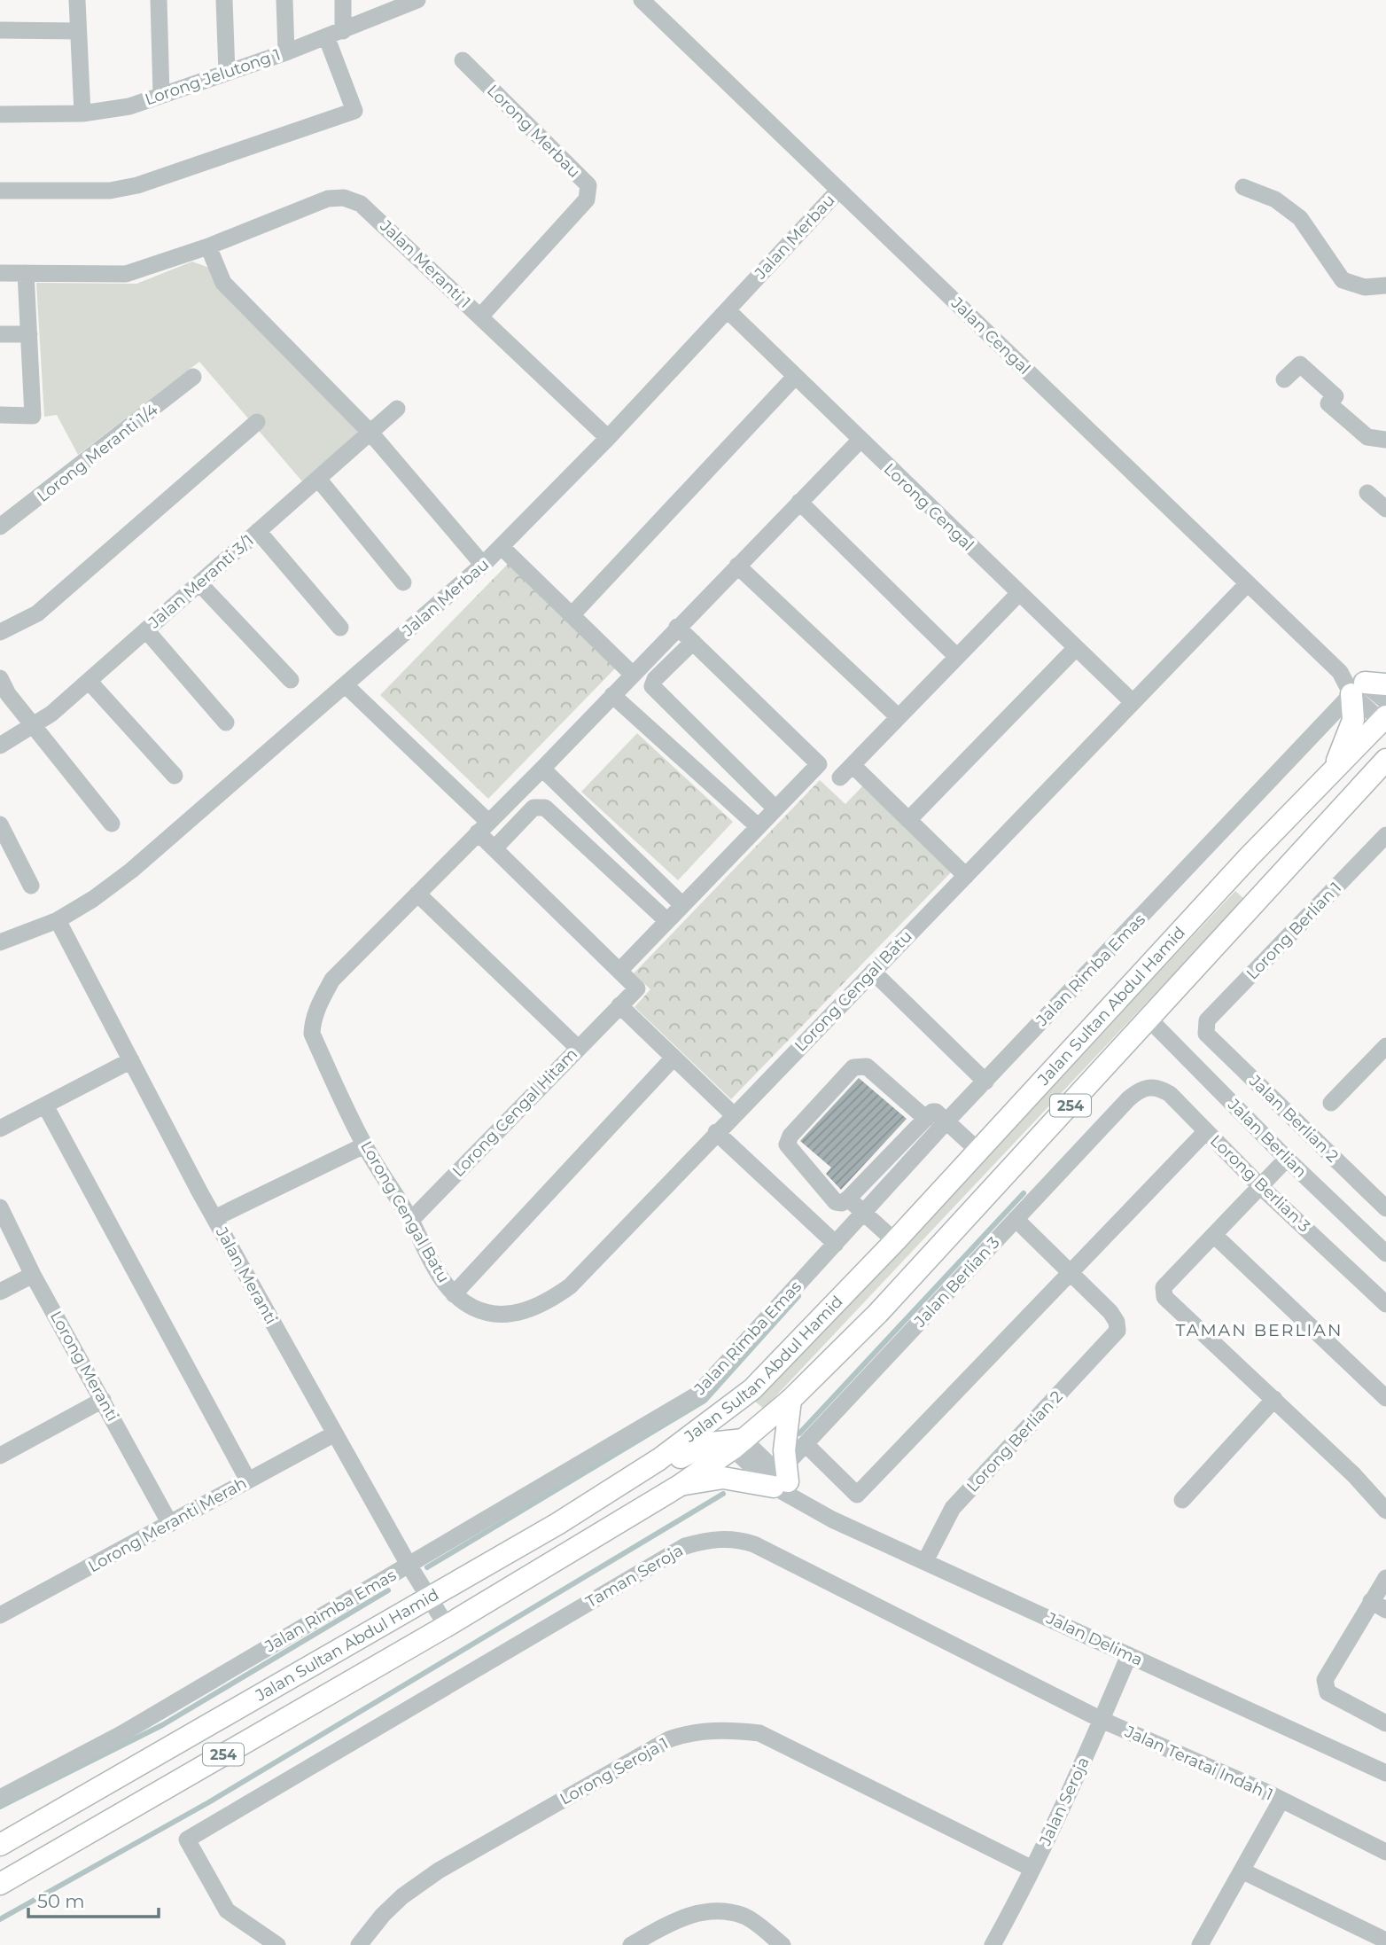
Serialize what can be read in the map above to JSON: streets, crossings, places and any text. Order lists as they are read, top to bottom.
{
  "streets": {
    "main road": ["Jalan Sultan Abdul Hamid", "254"],
    "street": [
      "Lorong Jelutong 1",
      "Lorong Merbau",
      "Jalan Merbau",
      "Jalan Meranti 1",
      "Jalan Cengal",
      "Lorong Meranti 1/4",
      "Lorong Cengal",
      "Jalan Meranti 3/1",
      "Lorong Berlian 1",
      "Jalan Rimba Emas",
      "Lorong Cengal Batu",
      "Lorong Cengal Hitam",
      "Jalan Berlian 2",
      "Jalan Berlian",
      "Lorong Berlian 3",
      "Jalan Meranti",
      "Jalan Berlian 3",
      "Lorong Meranti",
      "Lorong Berlian 2",
      "Lorong Meranti Merah",
      "Taman Seroja",
      "Jalan Delima",
      "Jalan Teratai Indah 1",
      "Lorong Seroja 1",
      "Jalan Seroja"
    ]
  },
  "crossings": [
    ["Lorong Merbau", "Jalan Meranti 1"],
    ["Jalan Merbau", "Jalan Meranti 1"],
    ["Jalan Merbau", "Jalan Cengal"],
    ["Jalan Merbau", "Lorong Cengal"],
    ["Jalan Merbau", "Jalan Meranti"],
    ["Jalan Cengal", "Jalan Rimba Emas"],
    ["Jalan Cengal", "Lorong Cengal Batu"],
    ["Jalan Cengal", "Jalan Sultan Abdul Hamid"],
    ["Lorong Cengal", "Lorong Cengal Batu"],
    ["Lorong Berlian 1", "Jalan Berlian 2"],
    ["Jalan Rimba Emas", "Jalan Meranti"],
    ["Lorong Cengal Batu", "Lorong Cengal Hitam"],
    ["Jalan Sultan Abdul Hamid", "Jalan Berlian"],
    ["Jalan Sultan Abdul Hamid", "Jalan Meranti"],
    ["Jalan Sultan Abdul Hamid", "Jalan Delima"],
    ["Lorong Berlian 3", "Jalan Berlian 3"],
    ["Jalan Meranti", "Lorong Meranti Merah"],
    ["Jalan Berlian 3", "Jalan Delima"],
    ["Lorong Meranti", "Lorong Meranti Merah"],
    ["Lorong Berlian 2", "Jalan Delima"],
    ["Taman Seroja", "Jalan Teratai Indah 1"],
    ["Taman Seroja", "Jalan Seroja"],
    ["Jalan Delima", "Jalan Seroja"],
    ["Jalan Teratai Indah 1", "Jalan Seroja"],
    ["Lorong Seroja 1", "Jalan Seroja"]
  ],
  "districts": ["TAMAN BERLIAN"],
  "scale_bar": "50 m"
}
